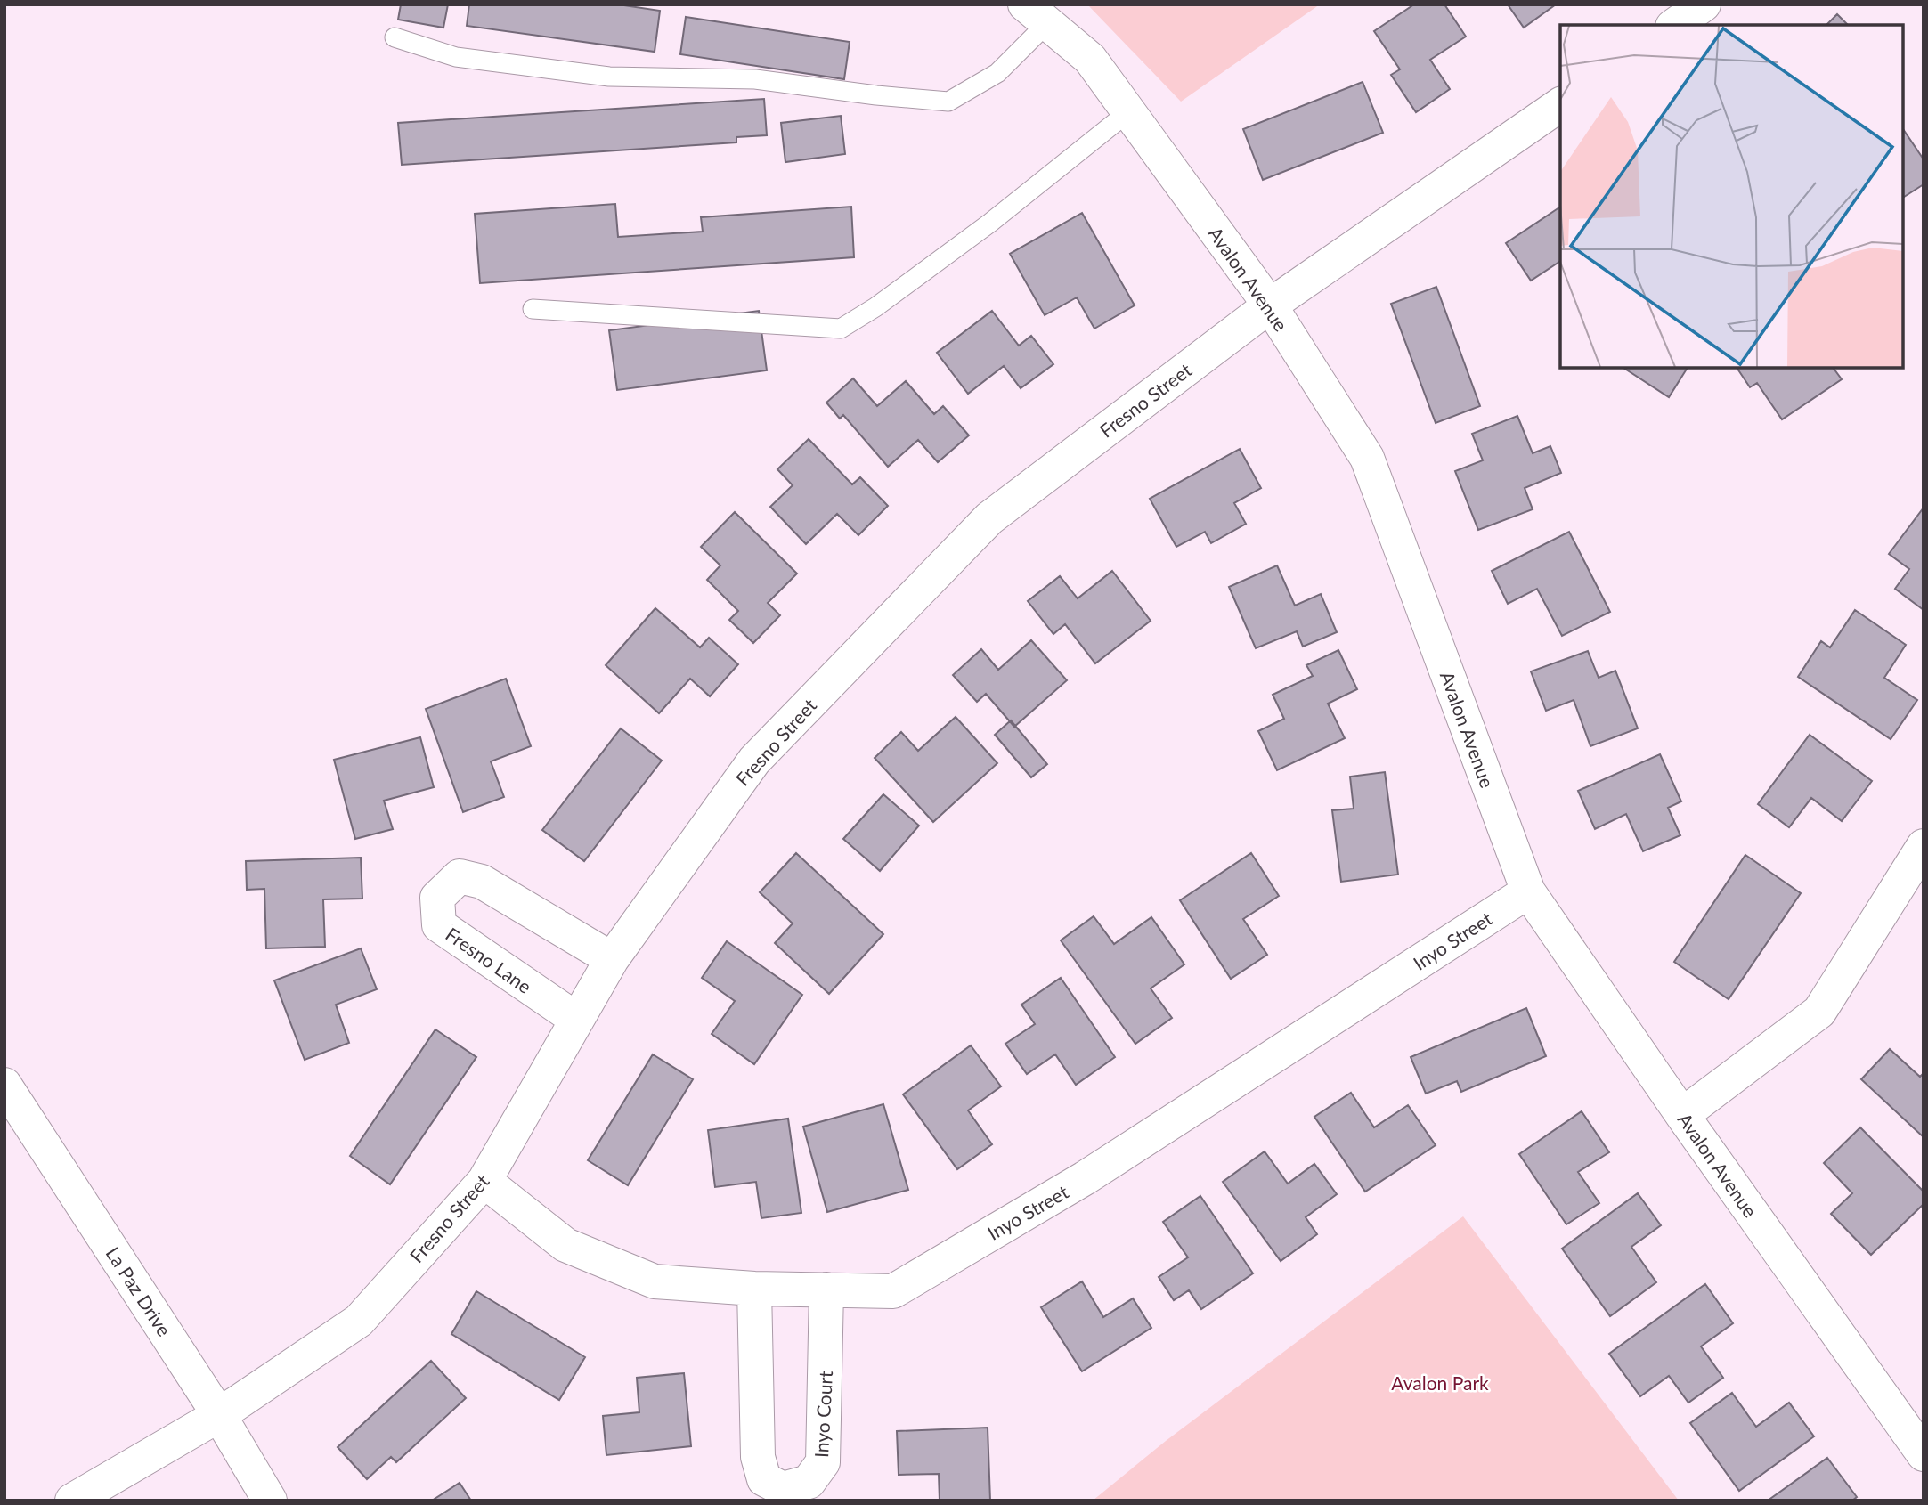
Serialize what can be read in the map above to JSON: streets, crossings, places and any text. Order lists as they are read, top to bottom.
{
  "streets": {
    "street": [
      "Avalon Avenue",
      "Fresno Street",
      "Inyo Street",
      "Fresno Lane",
      "La Paz Drive",
      "Inyo Court"
    ]
  },
  "crossings": [
    ["Avalon Avenue", "Fresno Street"],
    ["Avalon Avenue", "Inyo Street"],
    ["Fresno Street", "Inyo Street"],
    ["Fresno Street", "Fresno Lane"],
    ["Fresno Street", "La Paz Drive"],
    ["Inyo Street", "Inyo Court"]
  ],
  "parks": ["Avalon Park"]
}
